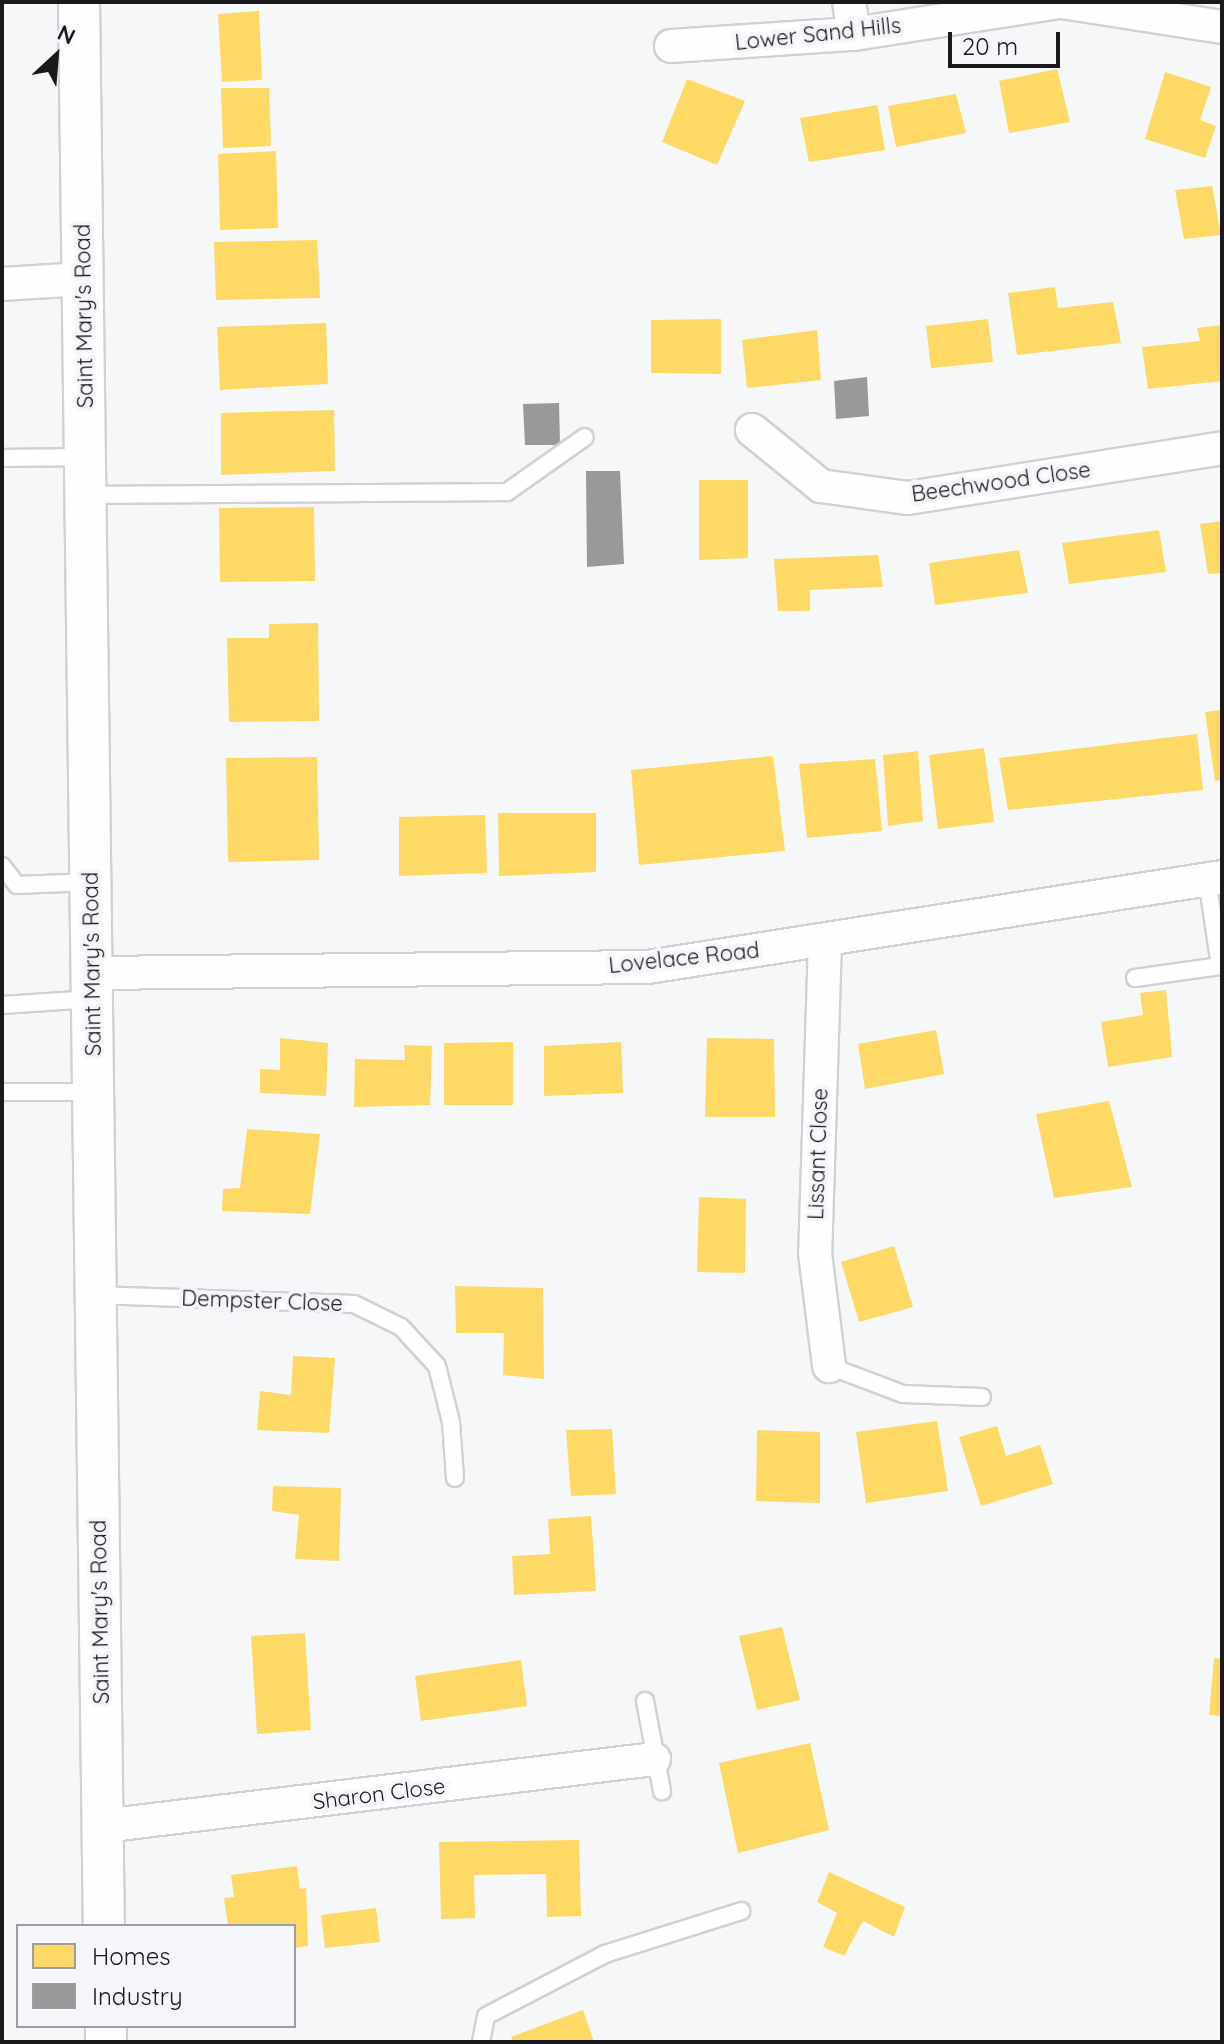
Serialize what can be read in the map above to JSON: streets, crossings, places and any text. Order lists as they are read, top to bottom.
{
  "streets": {
    "street": [
      "Lower Sand Hills",
      "Saint Mary's Road",
      "Beechwood Close",
      "Lovelace Road",
      "Lissant Close",
      "Sharon Close"
    ],
    "lane": ["Dempster Close"]
  },
  "crossings": [
    ["Saint Mary's Road", "Lovelace Road"],
    ["Saint Mary's Road", "Dempster Close"],
    ["Saint Mary's Road", "Sharon Close"],
    ["Lovelace Road", "Lissant Close"]
  ],
  "legend": ["Homes", "Industry"],
  "scale_bar": "20 m",
  "north": "top right"
}
